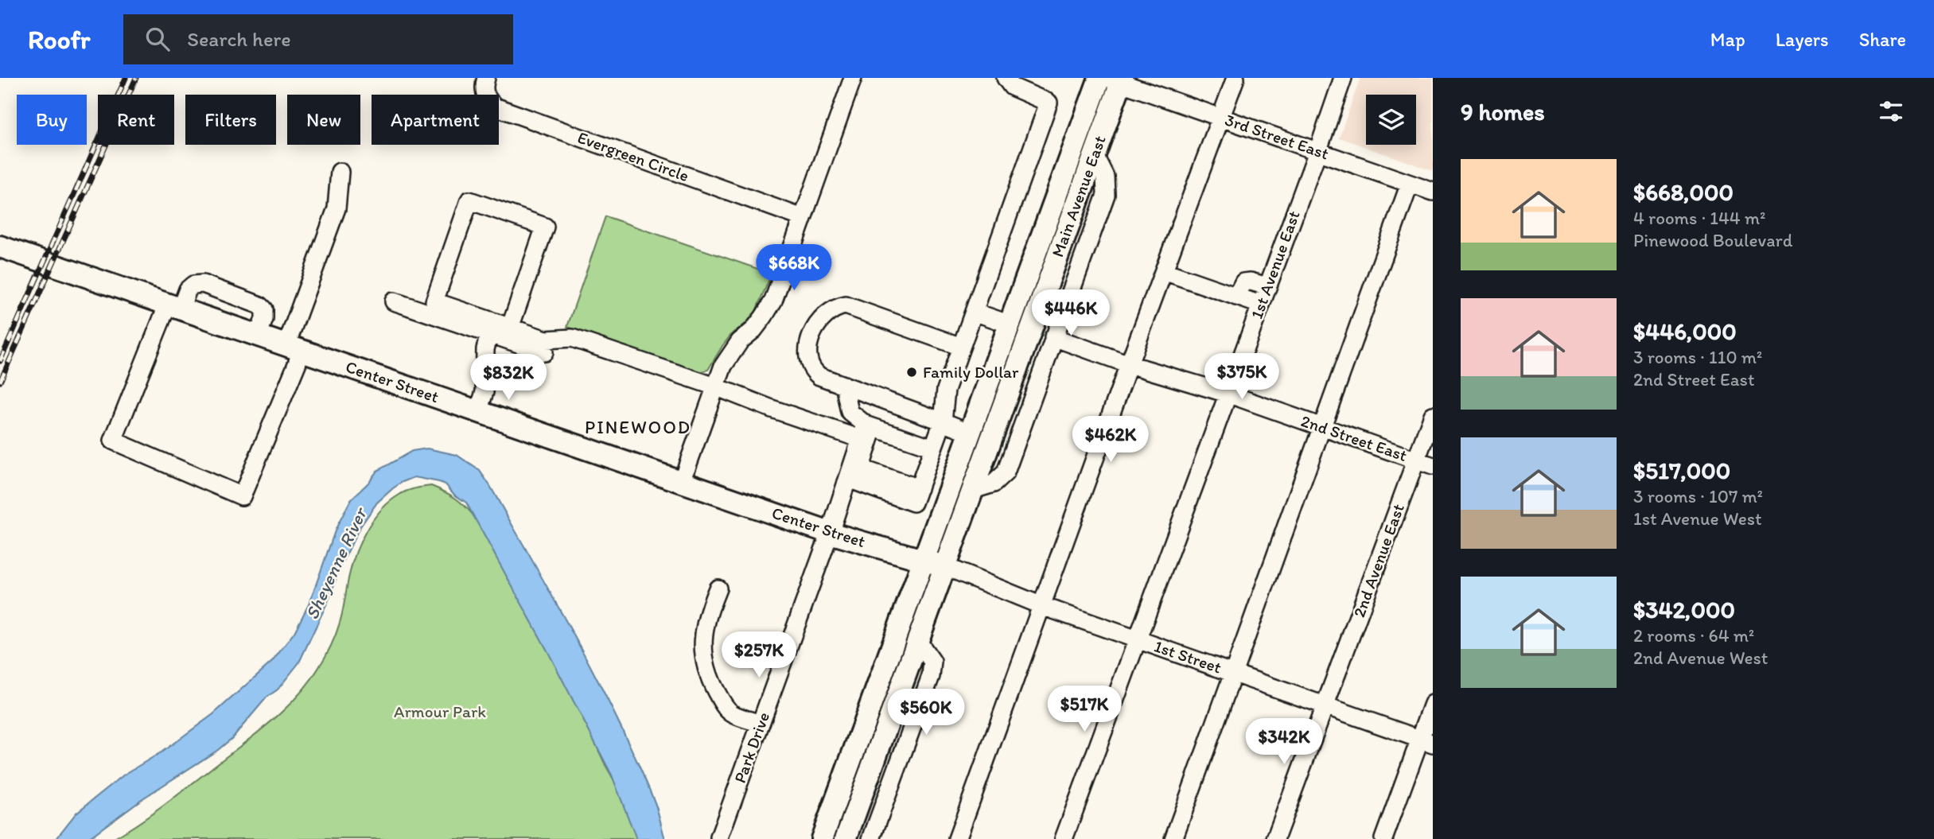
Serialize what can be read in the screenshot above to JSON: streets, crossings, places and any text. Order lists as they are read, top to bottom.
{
  "streets": {
    "main road": ["Main Avenue East", "Center Street"],
    "street": [
      "3rd Street East",
      "Evergreen Circle",
      "1st Avenue East",
      "2nd Street East",
      "2nd Avenue East",
      "1st Street",
      "Park Drive"
    ]
  },
  "crossings": [
    ["3rd Street East", "Main Avenue East"],
    ["3rd Street East", "1st Avenue East"],
    ["Main Avenue East", "Center Street"],
    ["Main Avenue East", "1st Street"],
    ["1st Avenue East", "2nd Street East"],
    ["1st Avenue East", "1st Street"],
    ["Center Street", "1st Street"],
    ["Center Street", "Park Drive"],
    ["2nd Street East", "2nd Avenue East"],
    ["2nd Avenue East", "1st Street"]
  ],
  "districts": ["PINEWOOD"],
  "water": ["Sheyenne River"],
  "parks": ["Armour Park"],
  "places": ["Family Dollar"],
  "page": {
    "header": "Roofr",
    "search": "Search here",
    "nav": ["Map", "Layers", "Share"],
    "heading": "9 homes",
    "chip": [
      "Buy",
      "Rent",
      "Filters",
      "New",
      "Apartment"
    ],
    "list": [
      {
        "name": "$668,000",
        "note": "4 rooms · 144 m² · Pinewood Boulevard"
      },
      {
        "name": "$446,000",
        "note": "3 rooms · 110 m² · 2nd Street East"
      },
      {
        "name": "$517,000",
        "note": "3 rooms · 107 m² · 1st Avenue West"
      },
      {
        "name": "$342,000",
        "note": "2 rooms · 64 m² · 2nd Avenue West"
      }
    ],
    "price": [
      "$668K",
      "$446K",
      "$375K",
      "$832K",
      "$462K",
      "$257K",
      "$517K",
      "$560K",
      "$342K"
    ]
  }
}
